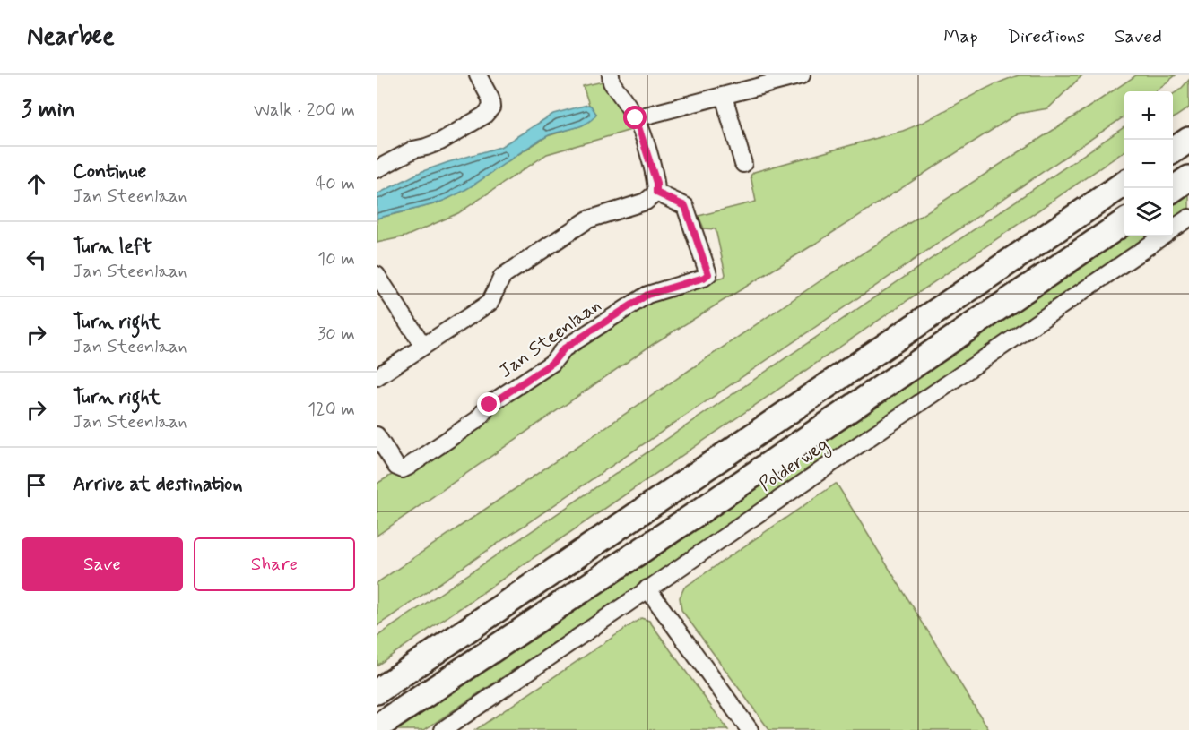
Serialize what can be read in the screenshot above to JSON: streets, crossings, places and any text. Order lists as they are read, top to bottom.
{
  "streets": {
    "street": ["Jan Steenlaan", "Polderweg"]
  },
  "page": {
    "header": "Nearbee",
    "nav": ["Map", "Directions", "Saved"],
    "heading": ["3 min", "Walk · 200 m"],
    "map_buttons": ["+", "−"],
    "list": [
      ["Continue", "Jan Steenlaan", "40 m"],
      ["Turn left", "Jan Steenlaan", "10 m"],
      ["Turn right", "Jan Steenlaan", "30 m"],
      ["Turn right", "Jan Steenlaan", "120 m"],
      "Arrive at destination"
    ],
    "buttons": ["Save", "Share"]
  }
}
